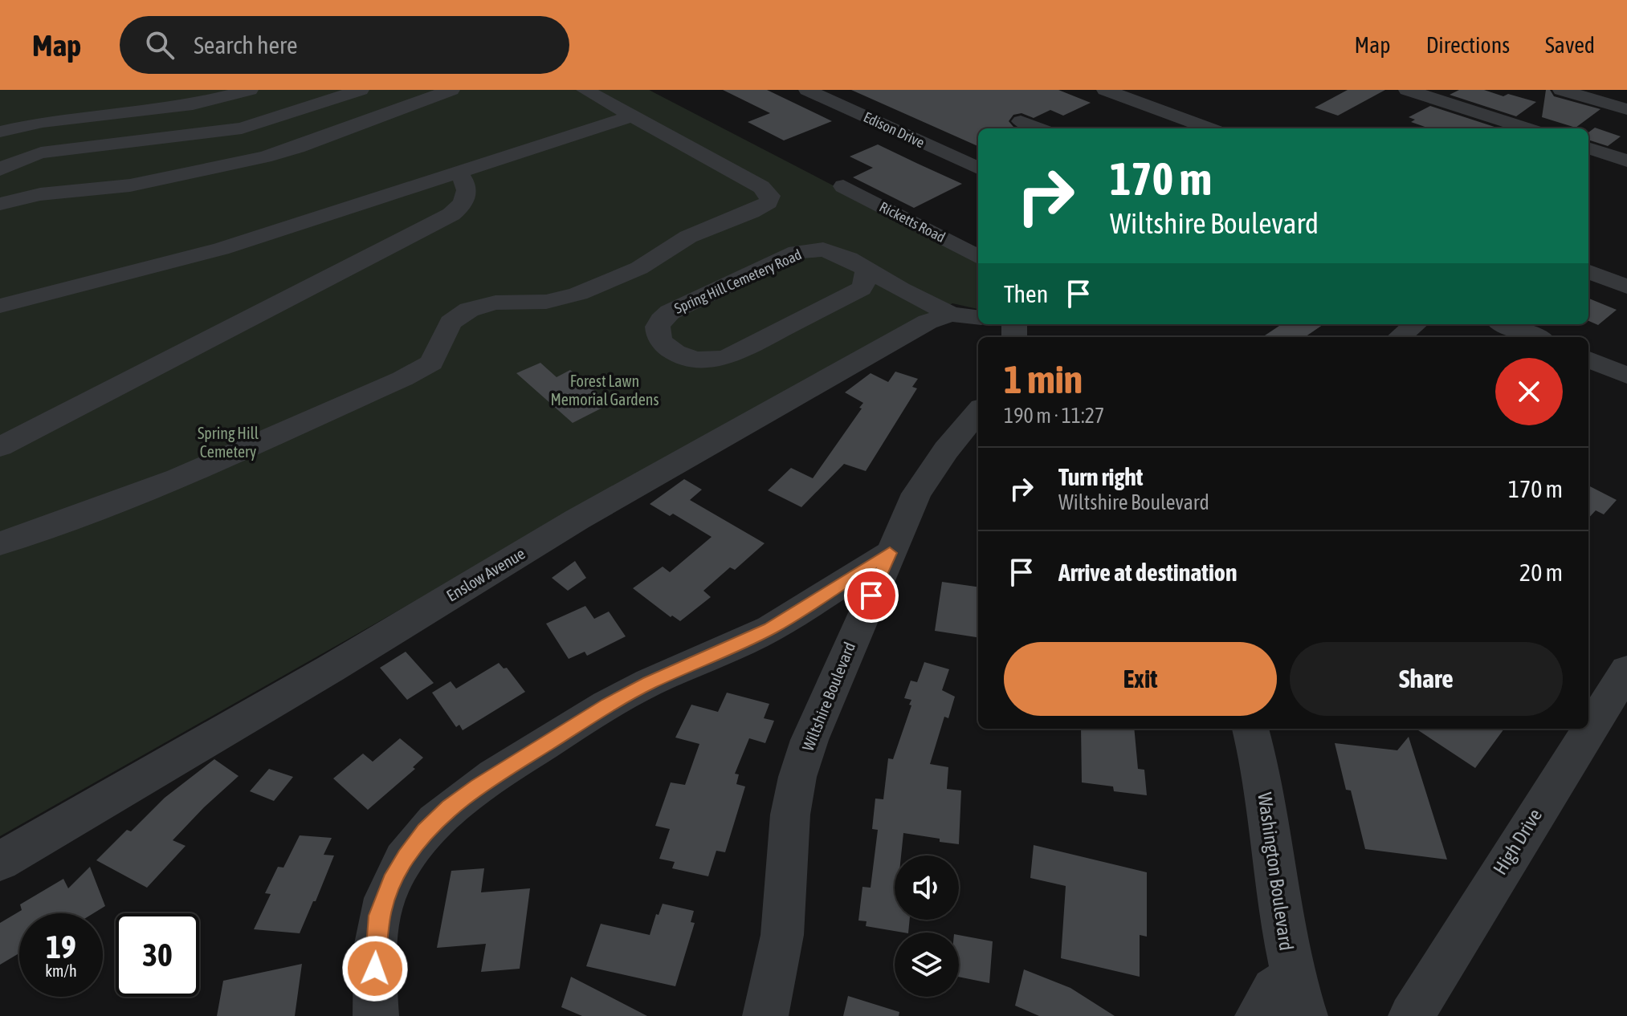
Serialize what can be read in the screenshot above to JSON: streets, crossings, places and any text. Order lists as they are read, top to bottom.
{
  "streets": {
    "street": [
      "Edison Drive",
      "Ricketts Road",
      "Spring Hill Cemetery Road",
      "Enslow Avenue",
      "Wiltshire Boulevard",
      "High Drive",
      "Washington Boulevard"
    ]
  },
  "crossings": [
    ["Spring Hill Cemetery Road", "Enslow Avenue"]
  ],
  "parks": ["Forest Lawn Memorial Gardens", "Spring Hill Cemetery"],
  "page": {
    "header": "Map",
    "search": "Search here",
    "nav": ["Map", "Directions", "Saved"],
    "turn": ["170 m", "Wiltshire Boulevard"],
    "then": "Then",
    "heading": ["1 min", "190 m · 11:27"],
    "list": [
      {
        "name": "Turn right",
        "note": "Wiltshire Boulevard",
        "value": "170 m"
      },
      {
        "name": "Arrive at destination",
        "value": "20 m"
      }
    ],
    "buttons": ["Exit", "Share"],
    "speed": "19 km/h",
    "limit": "30"
  }
}
